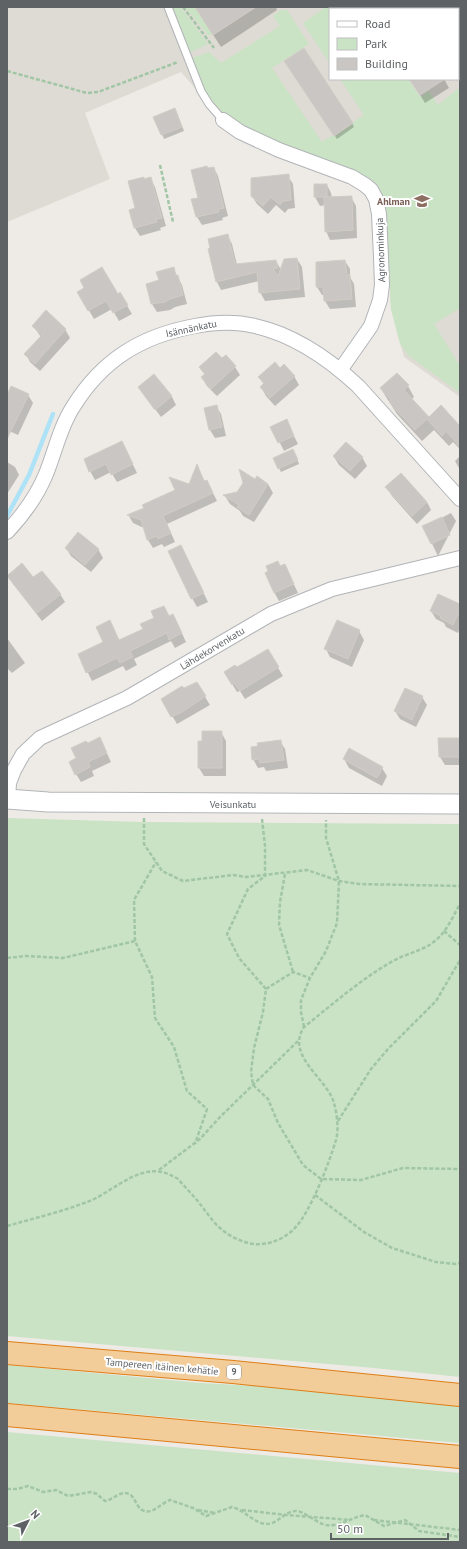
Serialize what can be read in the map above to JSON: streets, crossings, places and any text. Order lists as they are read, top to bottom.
{
  "streets": {
    "highway": ["Tampereen itäinen kehätie", "9"],
    "street": [
      "Agronominkuja",
      "Isännänkatu",
      "Lähdekorvenkatu",
      "Veisunkatu"
    ]
  },
  "crossings": [
    ["Agronominkuja", "Isännänkatu"],
    ["Lähdekorvenkatu", "Veisunkatu"]
  ],
  "places": {
    "school or university": ["Ahlman"]
  },
  "legend": ["Road", "Park", "Building"],
  "scale_bar": "50 m",
  "north": "top right"
}
